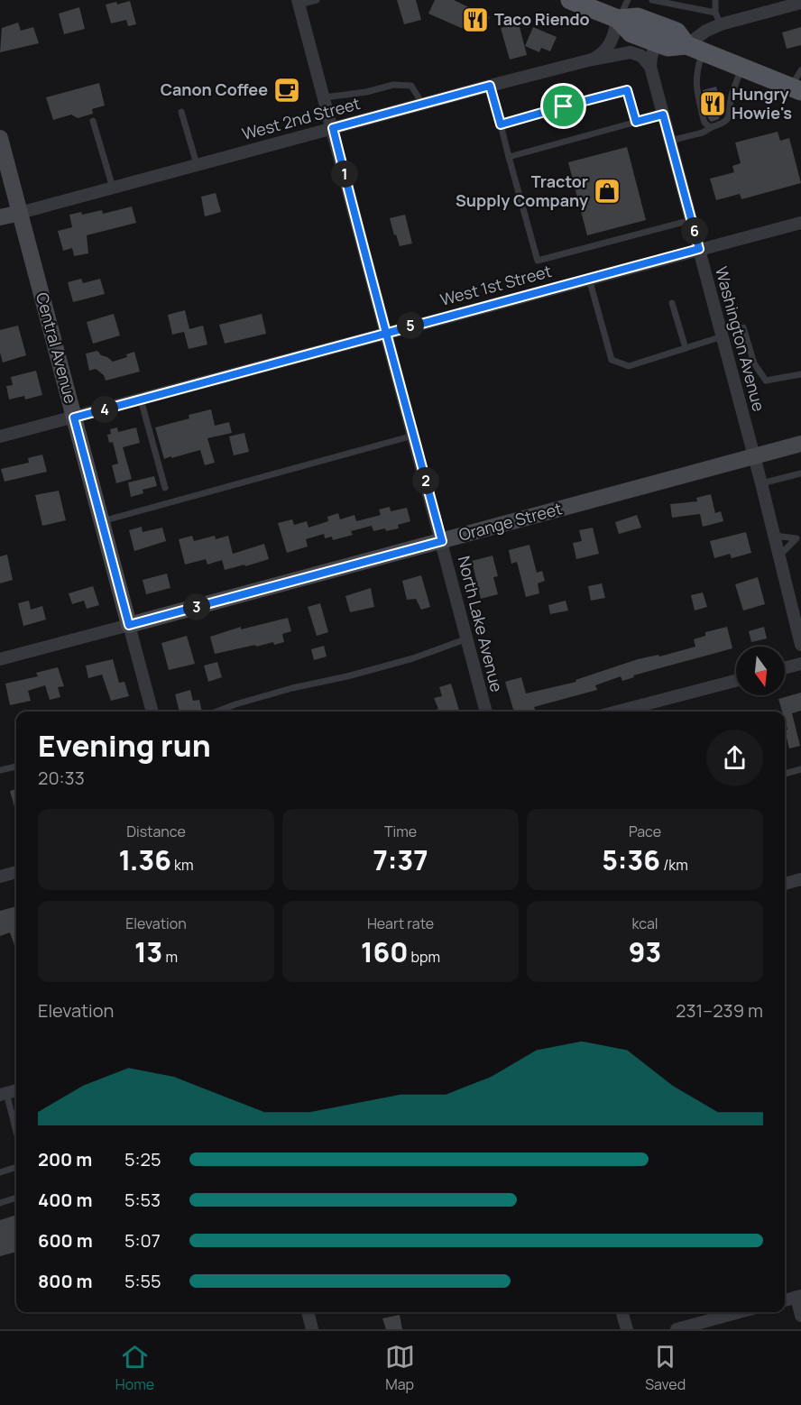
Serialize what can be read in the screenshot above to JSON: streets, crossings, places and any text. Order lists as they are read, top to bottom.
{
  "streets": {
    "street": [
      "West 2nd Street",
      "West 1st Street",
      "Washington Avenue",
      "Central Avenue",
      "Orange Street",
      "North Lake Avenue"
    ]
  },
  "crossings": [
    ["West 2nd Street", "Washington Avenue"],
    ["West 2nd Street", "Central Avenue"],
    ["West 2nd Street", "North Lake Avenue"],
    ["West 1st Street", "Washington Avenue"],
    ["West 1st Street", "Central Avenue"],
    ["West 1st Street", "North Lake Avenue"],
    ["Washington Avenue", "Orange Street"],
    ["Central Avenue", "Orange Street"],
    ["Orange Street", "North Lake Avenue"]
  ],
  "places": {
    "restaurant": ["Taco Riendo", "Hungry Howie's"],
    "cafe": ["Canon Coffee"],
    "shop": ["Tractor Supply Company"]
  },
  "north": "bottom",
  "page": {
    "pins": [
      "1",
      "6",
      "5",
      "4",
      "2",
      "3"
    ],
    "heading": ["Evening run", "20:33"],
    "stats": [
      ["Distance", "1.36 km"],
      ["Time", "7:37"],
      ["Pace", "5:36 /km"],
      ["Elevation", "13 m"],
      ["Heart rate", "160 bpm"],
      ["kcal", "93"]
    ],
    "chart": ["Elevation", "231–239 m"],
    "list": [
      {
        "name": "200 m",
        "note": "5:25"
      },
      {
        "name": "400 m",
        "note": "5:53"
      },
      {
        "name": "600 m",
        "note": "5:07"
      },
      {
        "name": "800 m",
        "note": "5:55"
      }
    ],
    "tabs": ["Home", "Map", "Saved"]
  }
}
